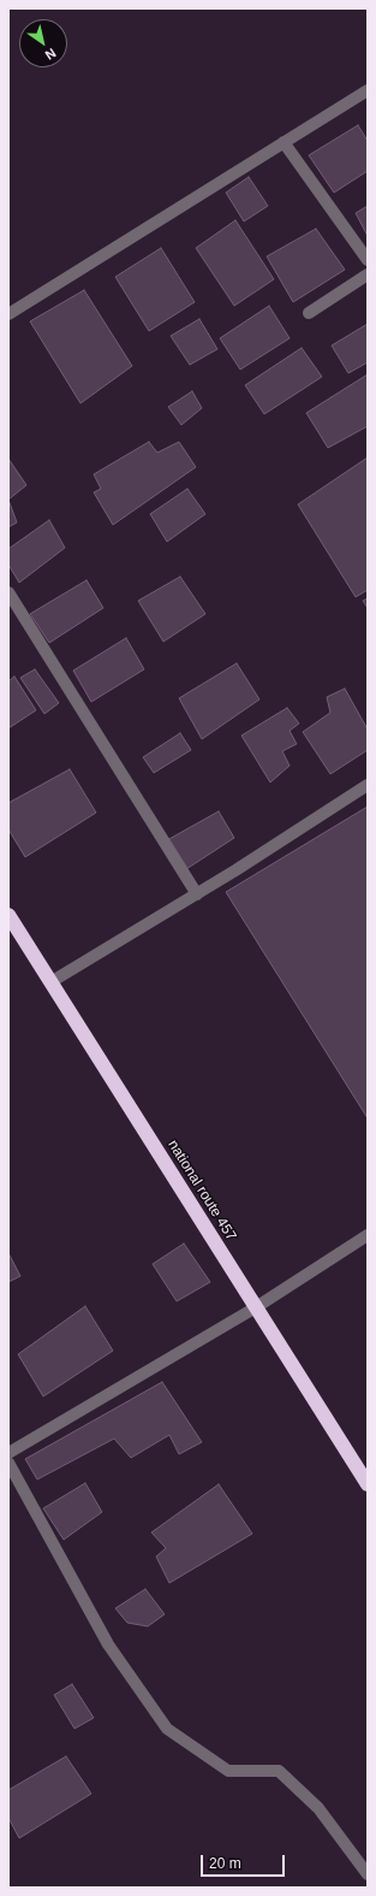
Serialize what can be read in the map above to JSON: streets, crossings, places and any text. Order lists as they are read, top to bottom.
{
  "streets": {
    "highway": ["national route 457"]
  },
  "scale_bar": "20 m",
  "north": "bottom right"
}
